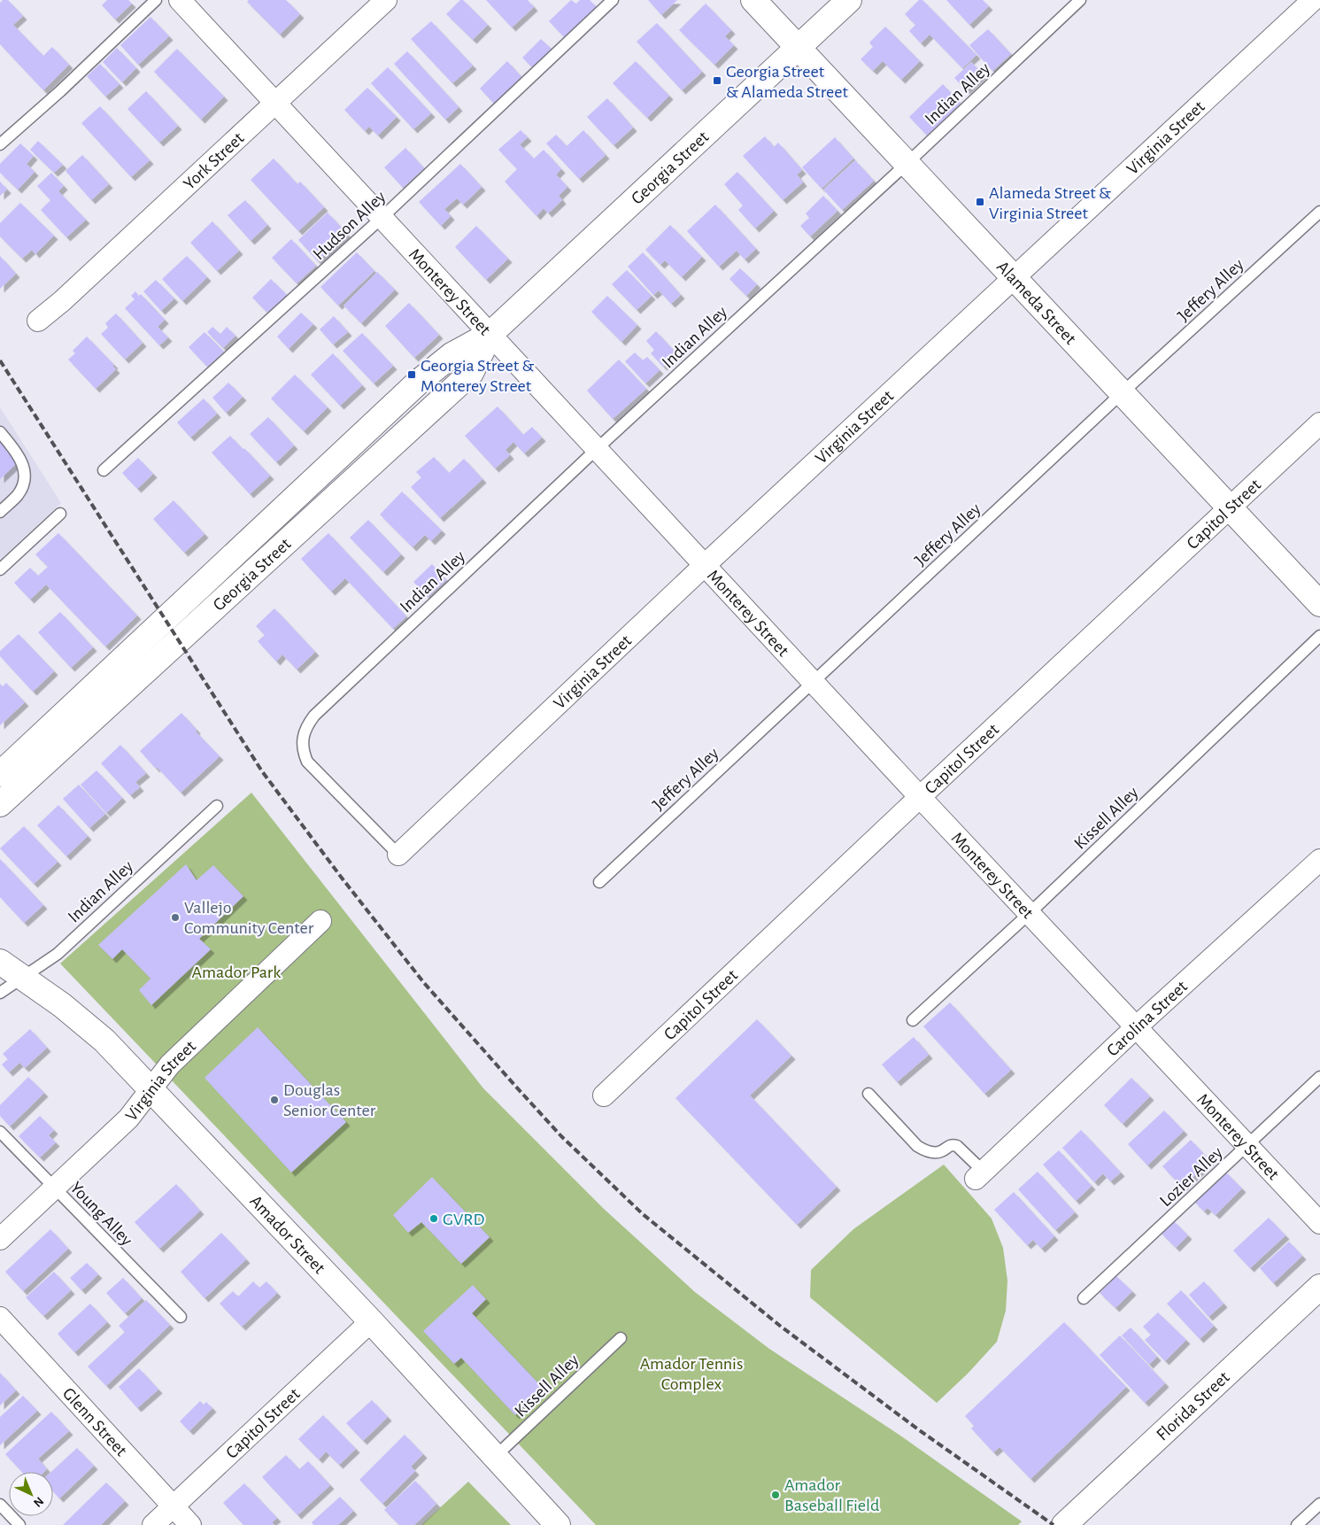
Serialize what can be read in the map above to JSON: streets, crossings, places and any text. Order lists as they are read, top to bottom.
{
  "streets": {
    "main road": [
      "Georgia Street",
      "Alameda Street",
      "Amador Street",
      "Florida Street"
    ],
    "street": [
      "Virginia Street",
      "York Street",
      "Monterey Street",
      "Capitol Street",
      "Carolina Street",
      "Glenn Street"
    ],
    "lane": [
      "Indian Alley",
      "Hudson Alley",
      "Jeffery Alley",
      "Kissell Alley",
      "Lozier Alley",
      "Young Alley"
    ]
  },
  "crossings": [
    ["Indian Alley", "Virginia Street"],
    ["Indian Alley", "Monterey Street"],
    ["Indian Alley", "Alameda Street"],
    ["Indian Alley", "Amador Street"],
    ["Virginia Street", "Monterey Street"],
    ["Virginia Street", "Alameda Street"],
    ["Virginia Street", "Young Alley"],
    ["Virginia Street", "Amador Street"],
    ["York Street", "Monterey Street"],
    ["Georgia Street", "Monterey Street"],
    ["Georgia Street", "Alameda Street"],
    ["Hudson Alley", "Monterey Street"],
    ["Jeffery Alley", "Monterey Street"],
    ["Jeffery Alley", "Alameda Street"],
    ["Monterey Street", "Capitol Street"],
    ["Monterey Street", "Kissell Alley"],
    ["Monterey Street", "Carolina Street"],
    ["Monterey Street", "Lozier Alley"],
    ["Alameda Street", "Capitol Street"],
    ["Capitol Street", "Amador Street"],
    ["Capitol Street", "Glenn Street"],
    ["Kissell Alley", "Amador Street"]
  ],
  "parks": ["Amador Park", "Amador Tennis Complex"],
  "places": {
    "transit": ["Georgia Street & Alameda Street", "Alameda Street & Virginia Street", "Georgia Street & Monterey Street"],
    "other": [
      "Vallejo Community Center",
      "Douglas Senior Center",
      "GVRD",
      "Amador Baseball Field"
    ]
  },
  "north": "bottom right"
}
